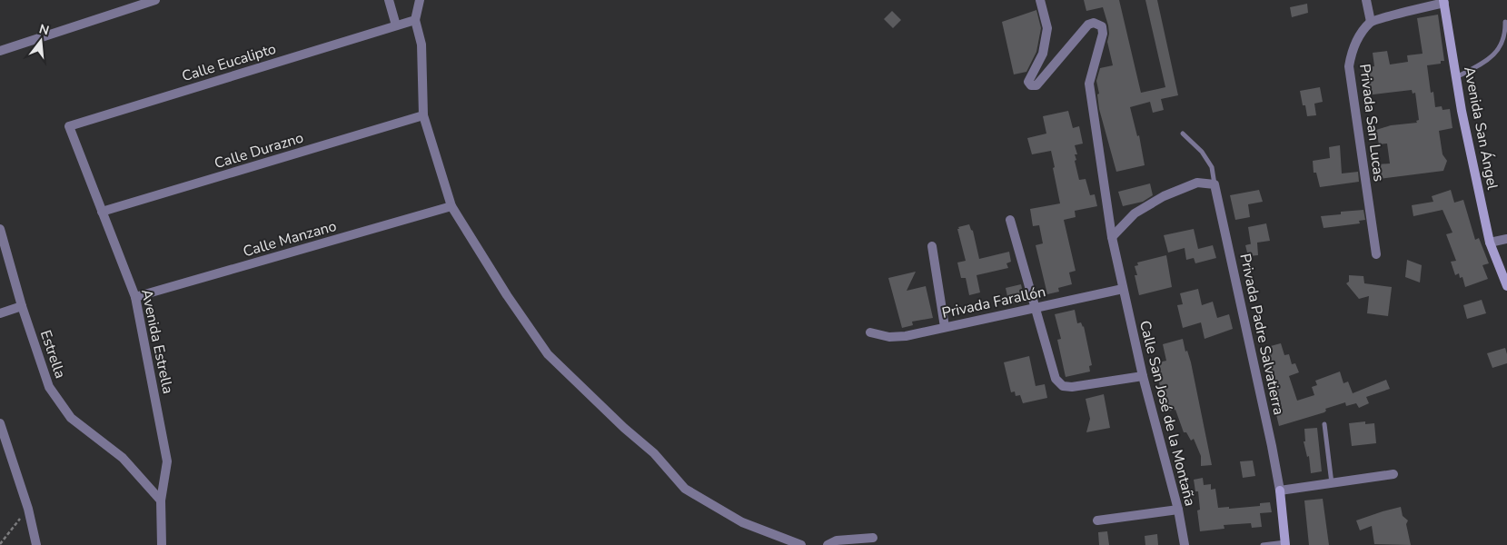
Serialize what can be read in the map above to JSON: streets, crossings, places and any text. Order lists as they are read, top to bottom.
{
  "streets": {
    "main road": ["Avenida San Ángel"],
    "street": [
      "Calle Eucalipto",
      "Privada San Lucas",
      "Calle Durazno",
      "Calle Manzano",
      "Privada Farallón",
      "Privada Padre Salvatierra",
      "Avenida Estrella",
      "Estrella",
      "Calle San José de la Montaña"
    ]
  },
  "crossings": [
    ["Calle Eucalipto", "Avenida Estrella"],
    ["Calle Durazno", "Avenida Estrella"],
    ["Calle Manzano", "Avenida Estrella"],
    ["Privada Farallón", "Calle San José de la Montaña"],
    ["Avenida Estrella", "Estrella"]
  ],
  "north": "top"
}
